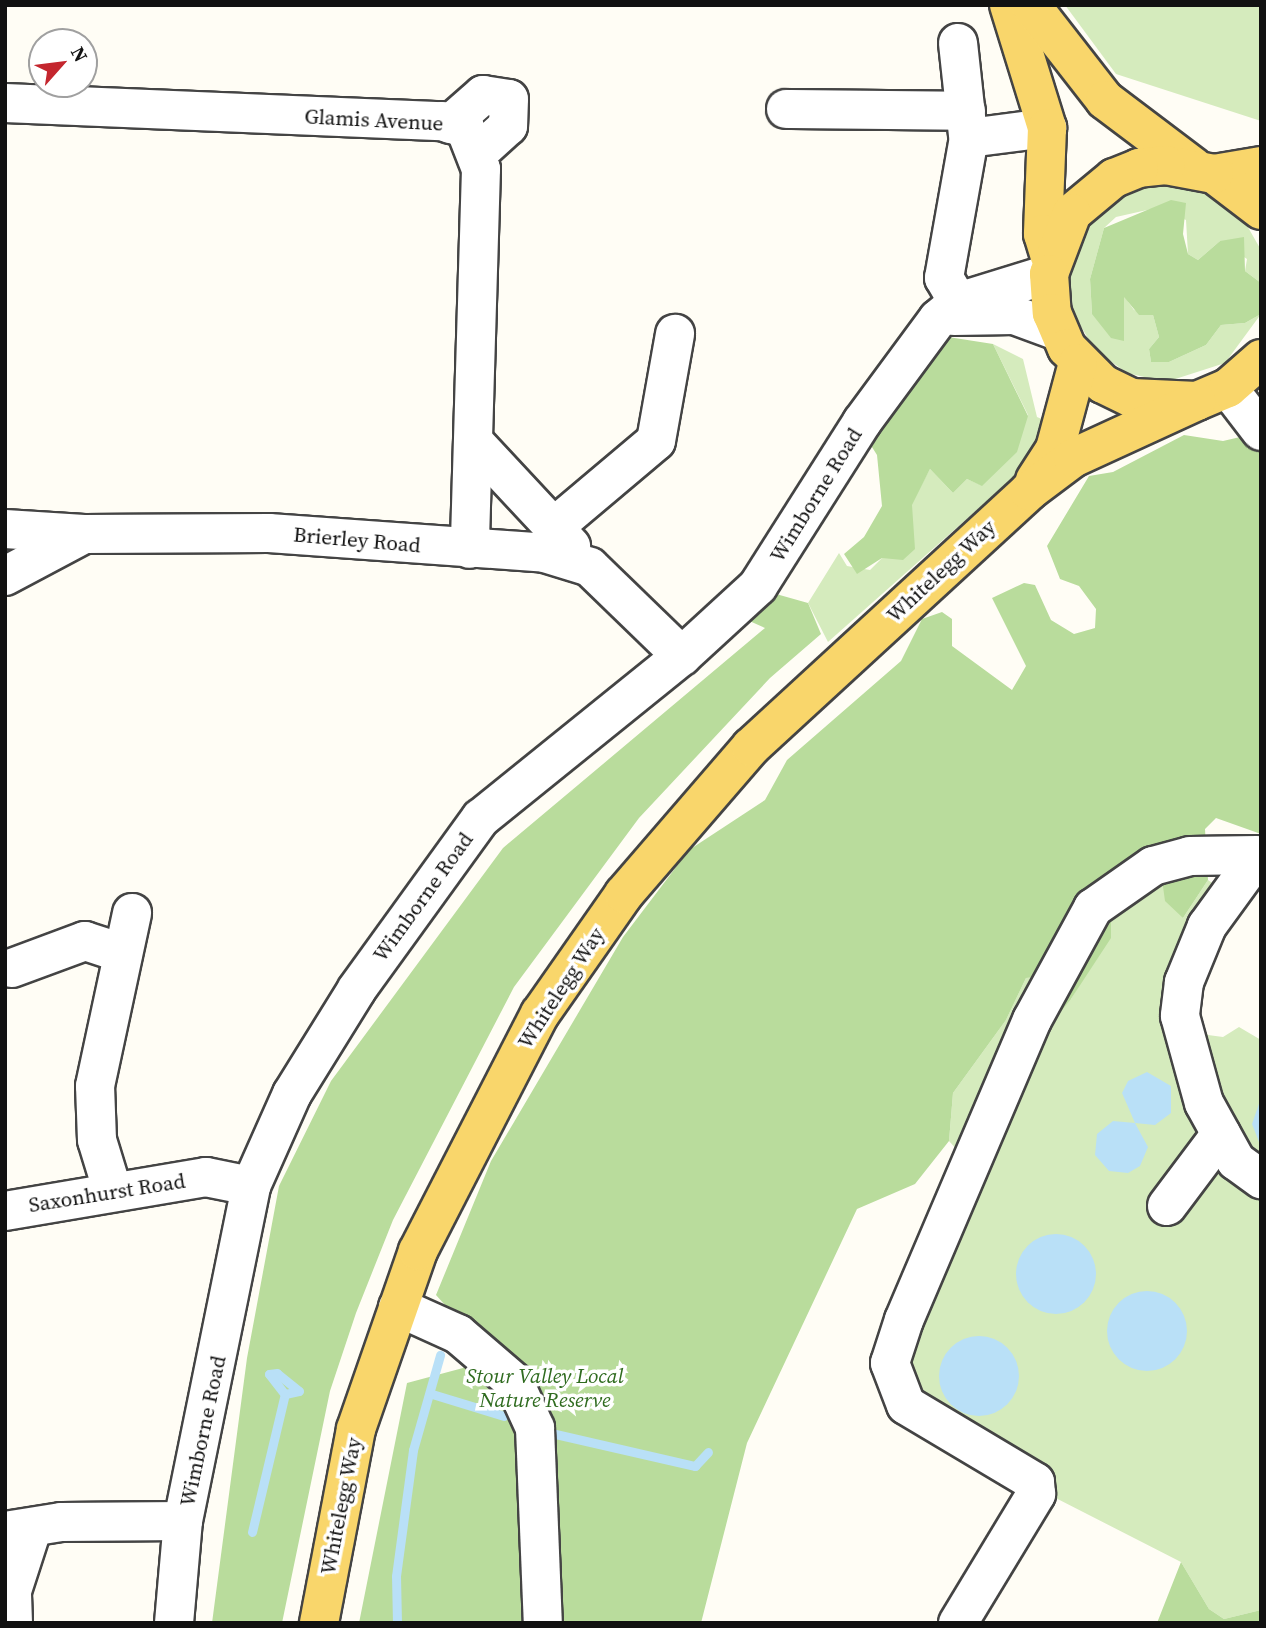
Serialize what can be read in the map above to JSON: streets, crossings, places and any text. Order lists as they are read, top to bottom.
{
  "streets": {
    "main road": ["Whitelegg Way"],
    "street": [
      "Glamis Avenue",
      "Wimborne Road",
      "Brierley Road",
      "Saxonhurst Road"
    ]
  },
  "crossings": [
    ["Wimborne Road", "Brierley Road"],
    ["Wimborne Road", "Saxonhurst Road"]
  ],
  "parks": ["Stour Valley Local Nature Reserve"],
  "north": "top right"
}
